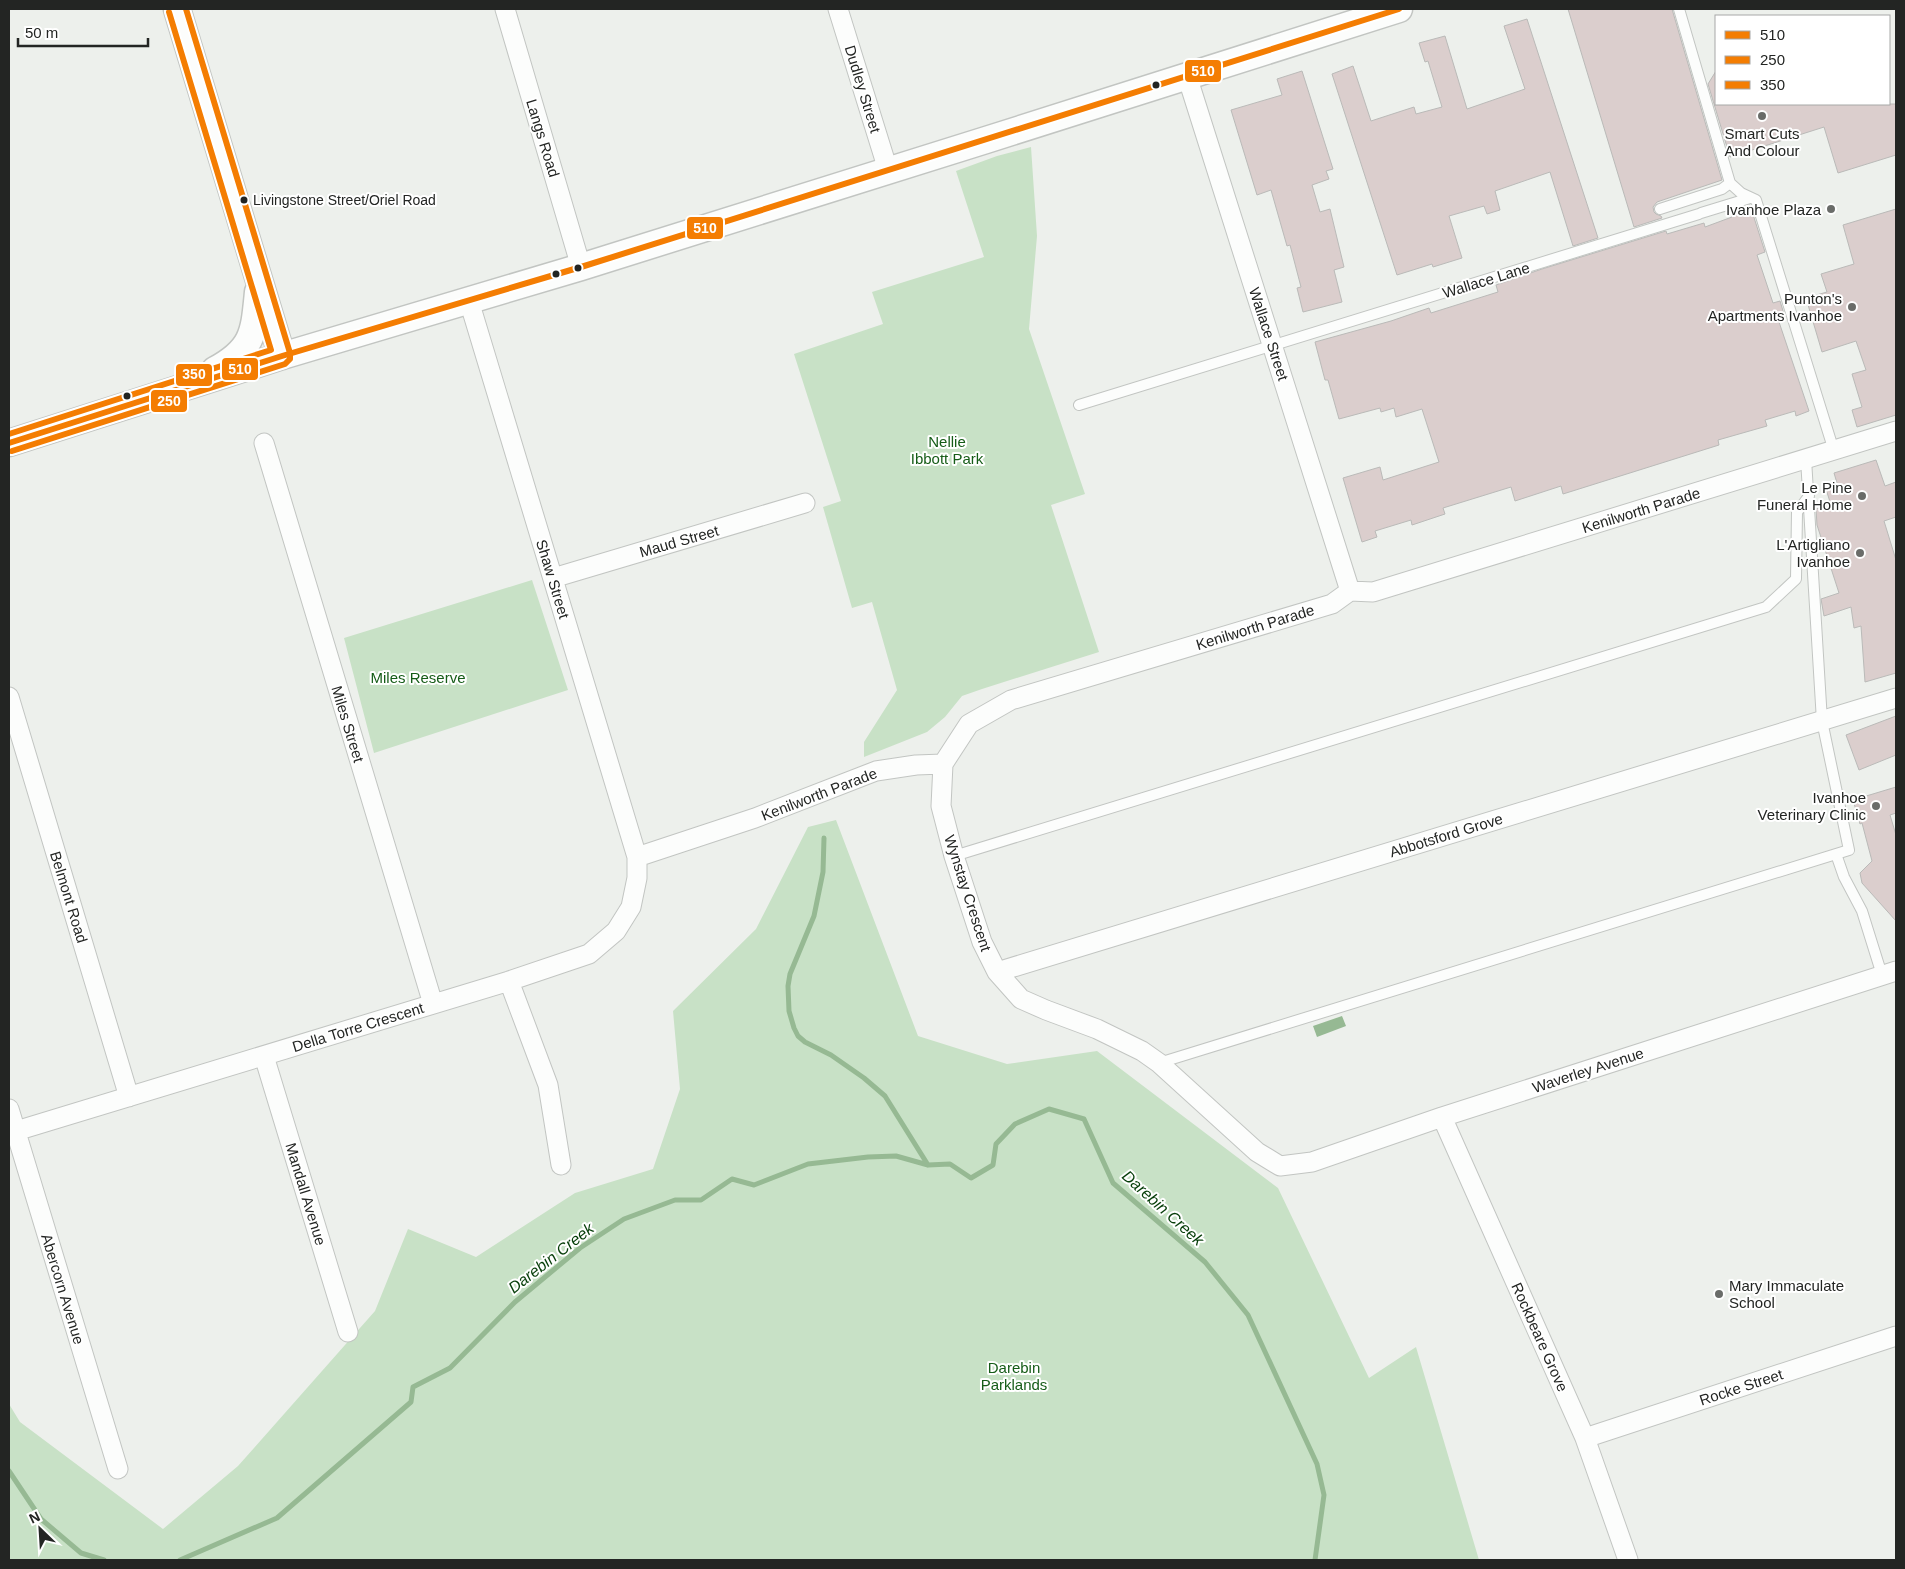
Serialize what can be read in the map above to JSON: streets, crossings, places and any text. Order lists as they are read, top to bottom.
{
  "streets": {
    "street": [
      "Dudley Street",
      "Langs Road",
      "Wallace Street",
      "Kenilworth Parade",
      "Maud Street",
      "Shaw Street",
      "Miles Street",
      "Abbotsford Grove",
      "Wynstay Crescent",
      "Belmont Road",
      "Della Torre Crescent",
      "Waverley Avenue",
      "Mandall Avenue",
      "Abercorn Avenue",
      "Rockbeare Grove",
      "Rocke Street"
    ],
    "lane": ["Wallace Lane"]
  },
  "crossings": [
    ["Wallace Lane", "Wallace Street"],
    ["Wallace Street", "Kenilworth Parade"],
    ["Kenilworth Parade", "Shaw Street"],
    ["Kenilworth Parade", "Wynstay Crescent"],
    ["Kenilworth Parade", "Della Torre Crescent"],
    ["Maud Street", "Shaw Street"],
    ["Shaw Street", "Della Torre Crescent"],
    ["Miles Street", "Della Torre Crescent"],
    ["Abbotsford Grove", "Wynstay Crescent"],
    ["Wynstay Crescent", "Waverley Avenue"],
    ["Belmont Road", "Della Torre Crescent"],
    ["Della Torre Crescent", "Mandall Avenue"],
    ["Della Torre Crescent", "Abercorn Avenue"],
    ["Waverley Avenue", "Rockbeare Grove"],
    ["Rockbeare Grove", "Rocke Street"]
  ],
  "water": ["Darebin Creek"],
  "parks": ["Nellie Ibbott Park", "Miles Reserve", "Darebin Parklands"],
  "places": [
    "Smart Cuts And Colour",
    "Livingstone Street/Oriel Road",
    "Ivanhoe Plaza",
    "Punton's Apartments Ivanhoe",
    "Le Pine Funeral Home",
    "L'Artigliano Ivanhoe",
    "Ivanhoe Veterinary Clinic",
    "Mary Immaculate School"
  ],
  "lines": ["transit line 510", "transit line 250", "transit line 350"],
  "legend": ["510", "250", "350"],
  "scale_bar": "50 m",
  "north": "top left"
}
